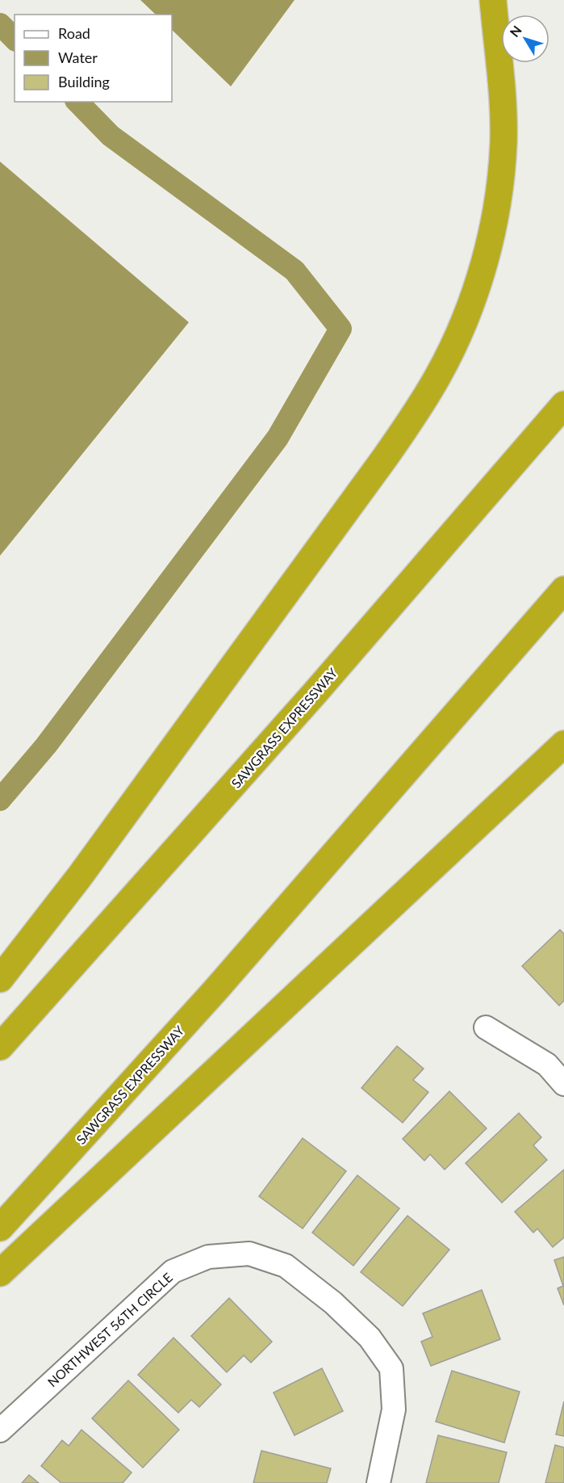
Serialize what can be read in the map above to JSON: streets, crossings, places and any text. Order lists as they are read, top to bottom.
{
  "streets": {
    "highway": ["SAWGRASS EXPRESSWAY"],
    "street": ["NORTHWEST 56TH CIRCLE"]
  },
  "legend": ["Road", "Water", "Building"],
  "north": "top left"
}
